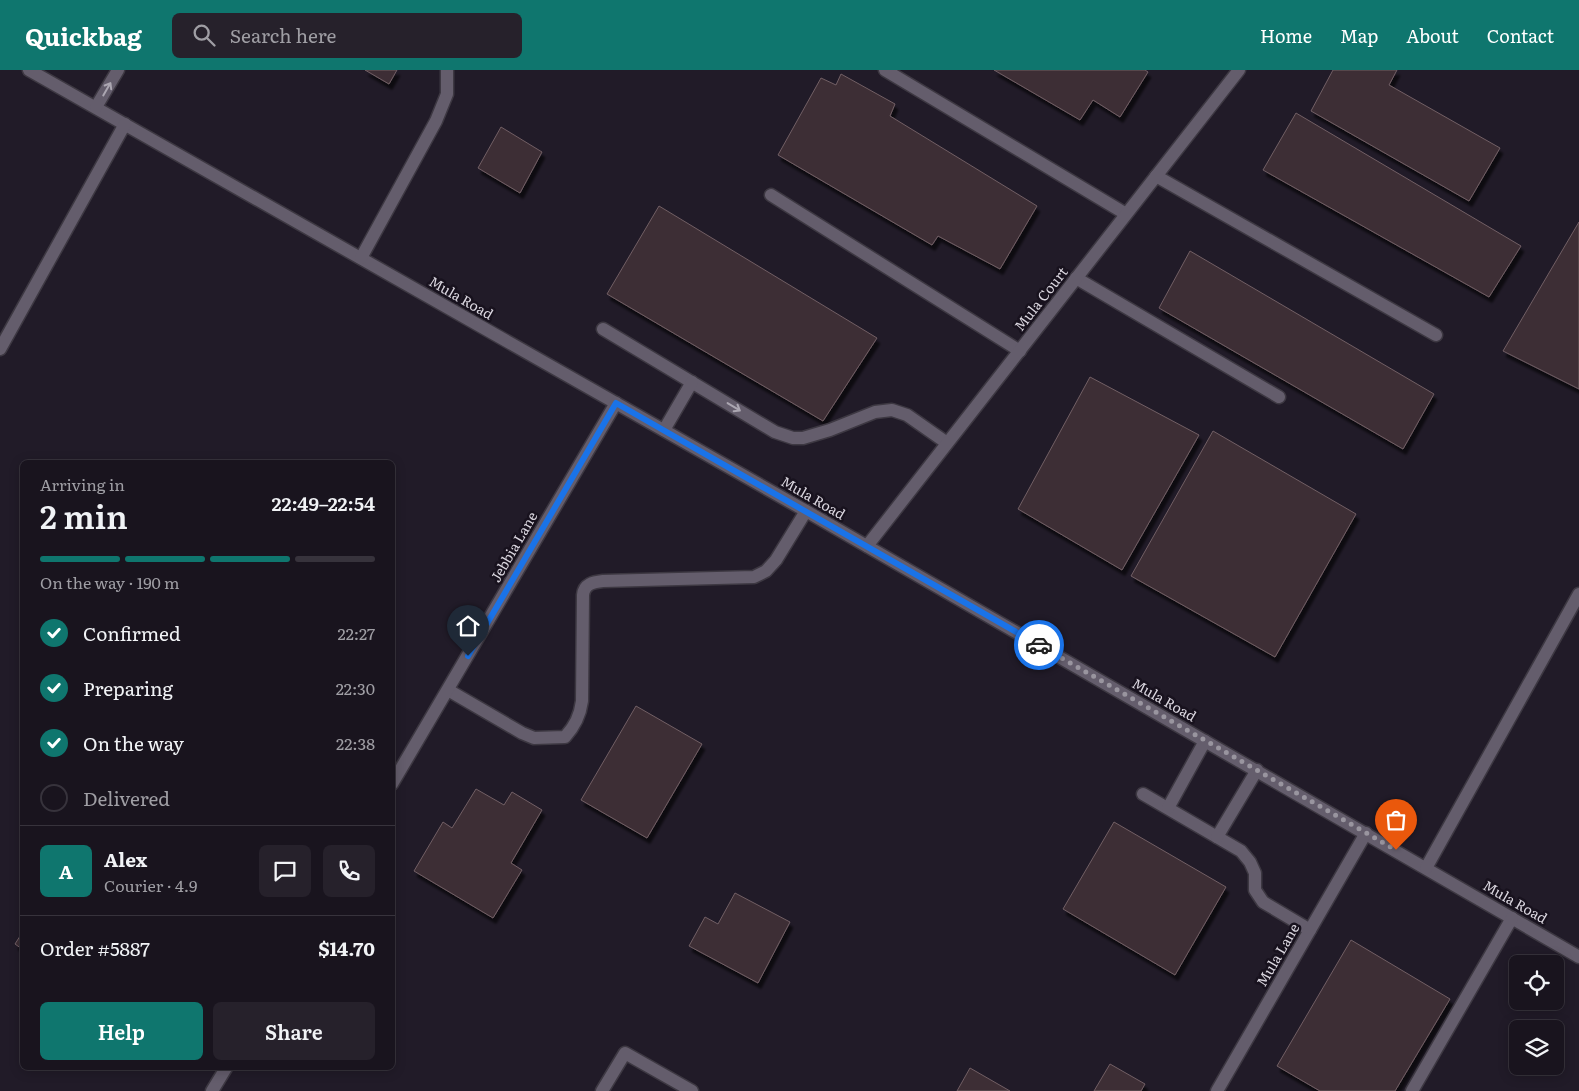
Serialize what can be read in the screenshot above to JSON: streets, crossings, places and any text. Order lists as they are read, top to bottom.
{
  "streets": {
    "street": [
      "Mula Road",
      "Mula Court",
      "Jebbia Lane",
      "Mula Lane"
    ]
  },
  "crossings": [
    ["Mula Road", "Mula Court"],
    ["Mula Road", "Jebbia Lane"],
    ["Mula Road", "Mula Lane"]
  ],
  "page": {
    "header": "Quickbag",
    "search": "Search here",
    "nav": [
      "Home",
      "Map",
      "About",
      "Contact"
    ],
    "heading": ["2 min", "Arriving in", "22:49–22:54"],
    "panel": [
      "Alex",
      "Courier · 4.9",
      "Order #5887",
      "$14.70"
    ],
    "bar": "On the way · 190 m",
    "list": [
      ["Confirmed", "22:27"],
      ["Preparing", "22:30"],
      ["On the way", "22:38"],
      "Delivered"
    ],
    "round": "A",
    "buttons": ["Help", "Share"]
  }
}
